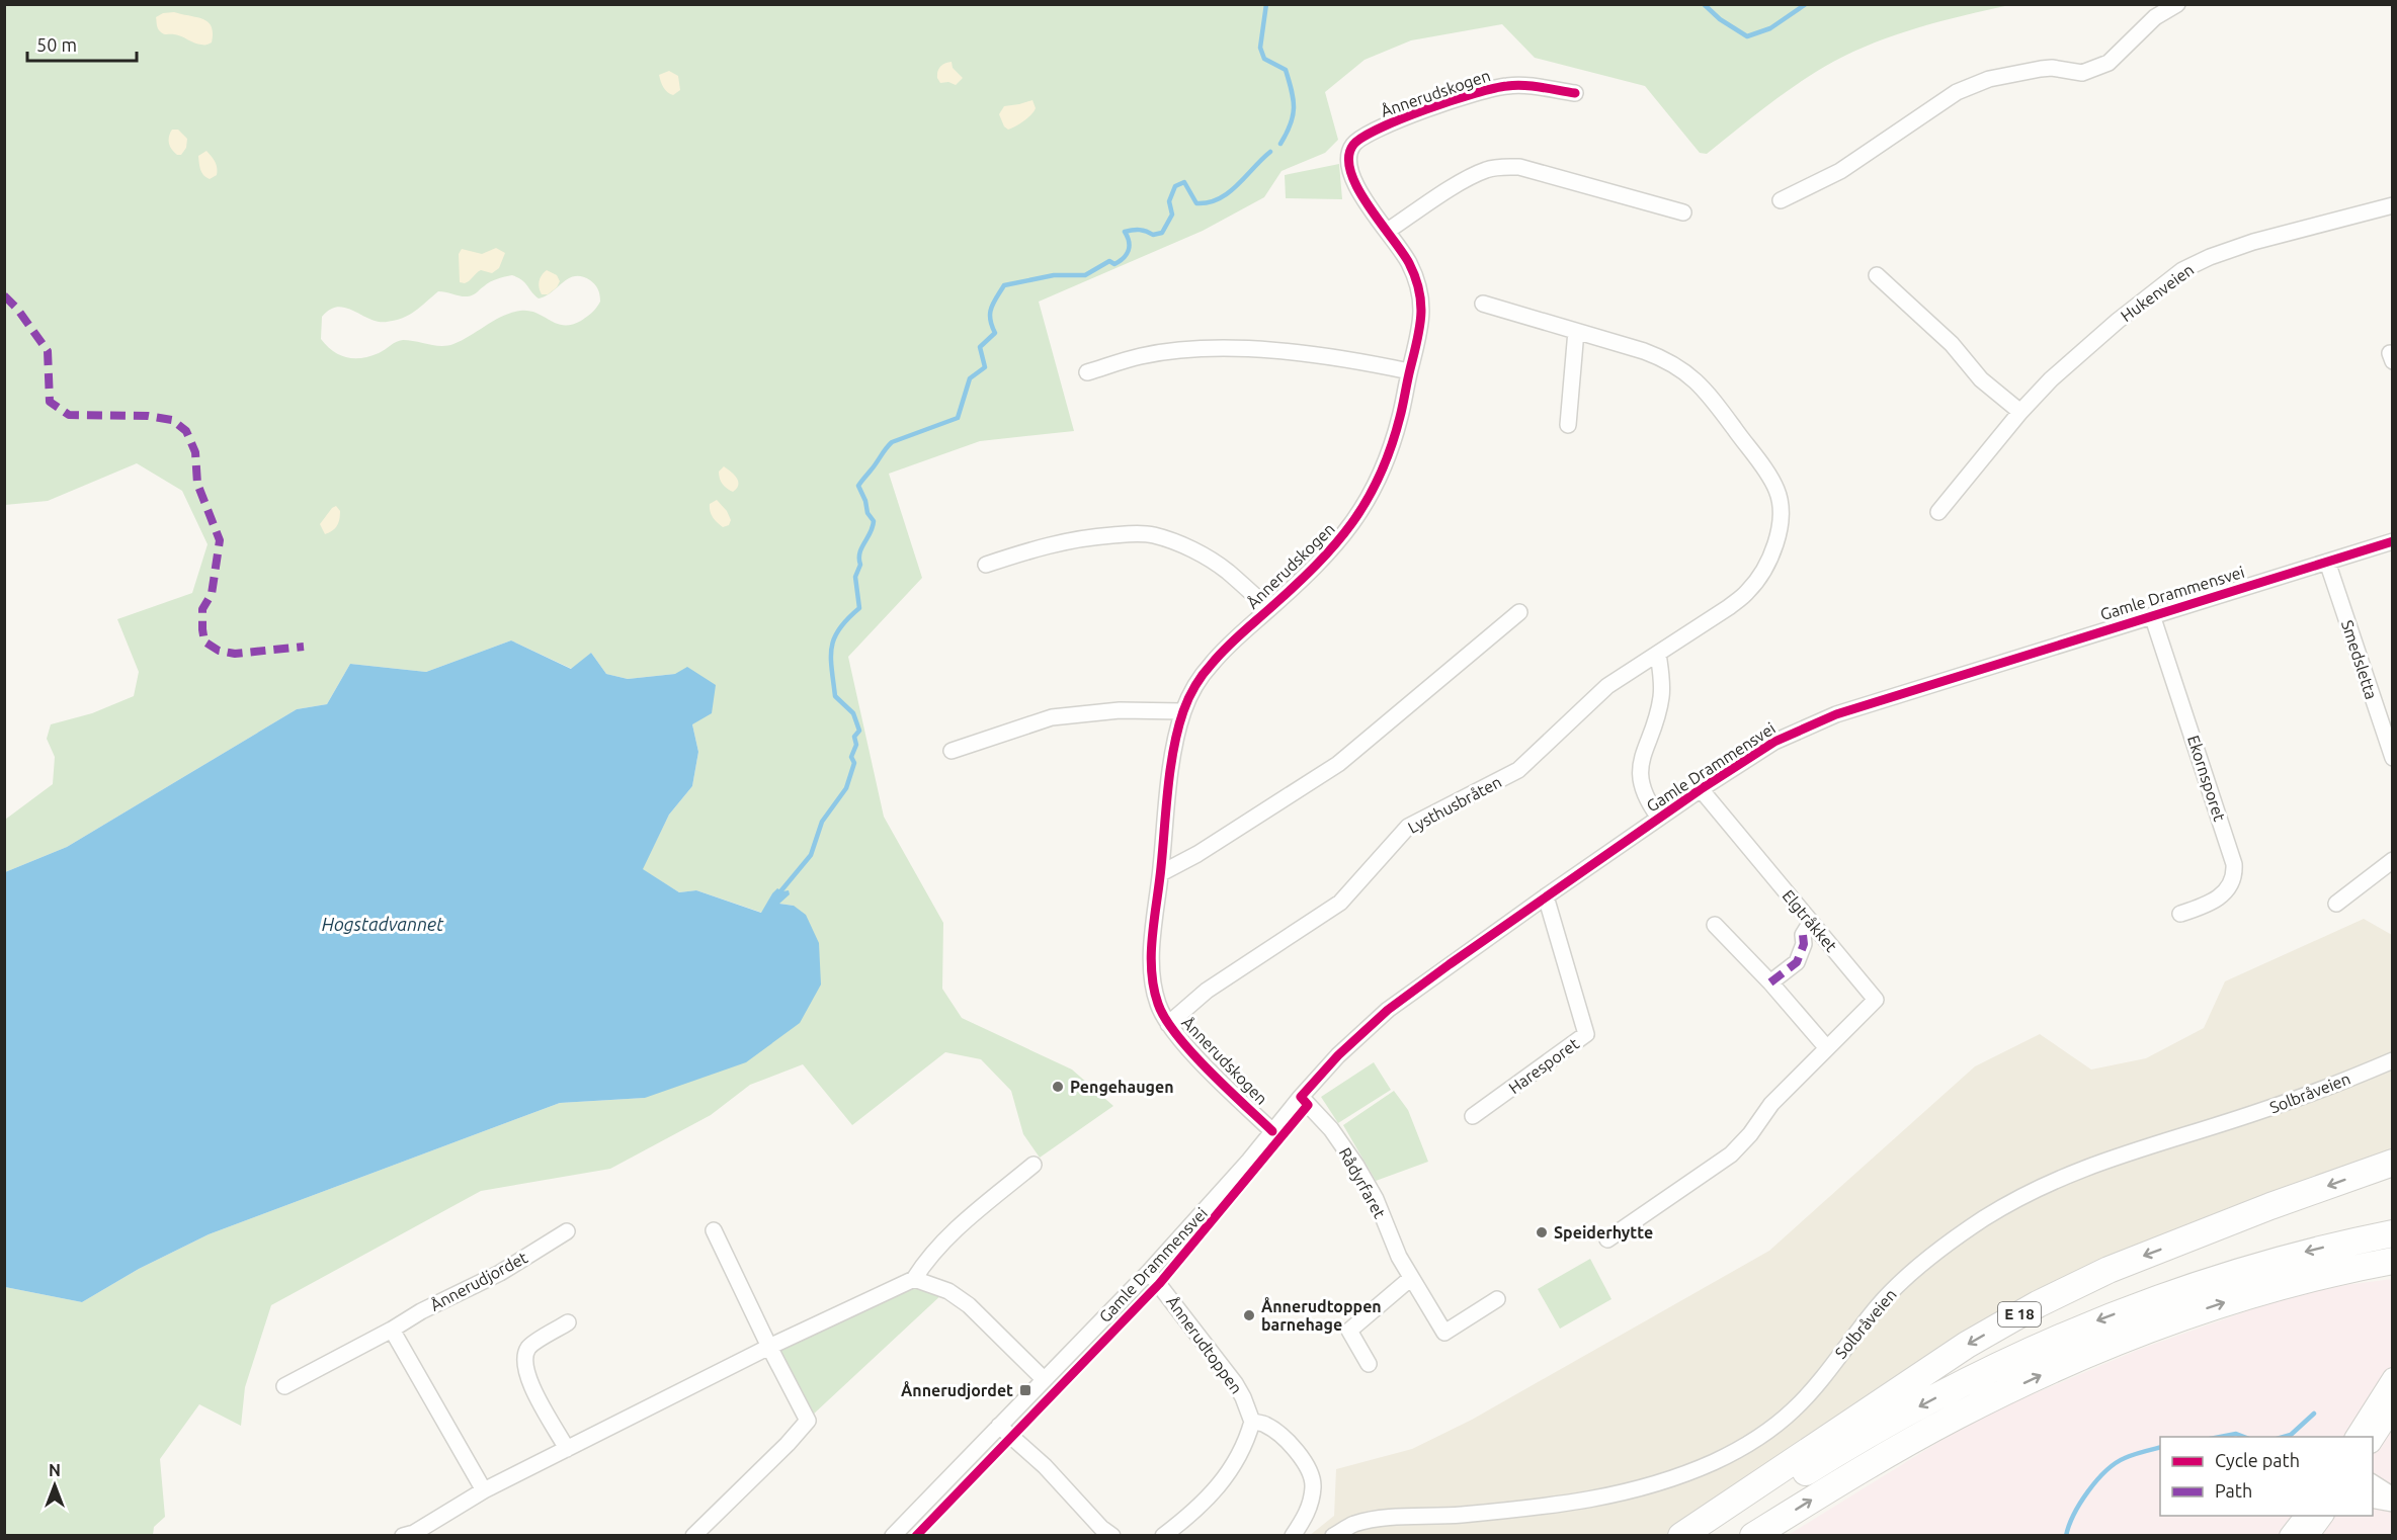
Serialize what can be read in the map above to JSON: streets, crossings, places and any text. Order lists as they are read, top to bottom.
{
  "streets": {
    "highway": ["E 18"],
    "street": [
      "Ånnerudskogen",
      "Hukenveien",
      "Gamle Drammensvei",
      "Smedsletta",
      "Ekornsporet",
      "Lysthusbråten",
      "Elgtråkket",
      "Haresporet",
      "Solbråveien",
      "Rådyrfaret",
      "Ånnerudjordet",
      "Ånnerudtoppen"
    ]
  },
  "crossings": [
    ["Ånnerudskogen", "Gamle Drammensvei"],
    ["Ånnerudskogen", "Lysthusbråten"],
    ["Gamle Drammensvei", "Smedsletta"],
    ["Gamle Drammensvei", "Ekornsporet"],
    ["Gamle Drammensvei", "Elgtråkket"],
    ["Gamle Drammensvei", "Haresporet"],
    ["Gamle Drammensvei", "Rådyrfaret"],
    ["Gamle Drammensvei", "Ånnerudtoppen"]
  ],
  "water": ["Hogstadvannet"],
  "places": {
    "other": ["Pengehaugen", "Speiderhytte", "Ånnerudtoppen barnehage"],
    "transit": ["Ånnerudjordet"]
  },
  "legend": ["Cycle path", "Path"],
  "scale_bar": "50 m",
  "north": "top"
}
